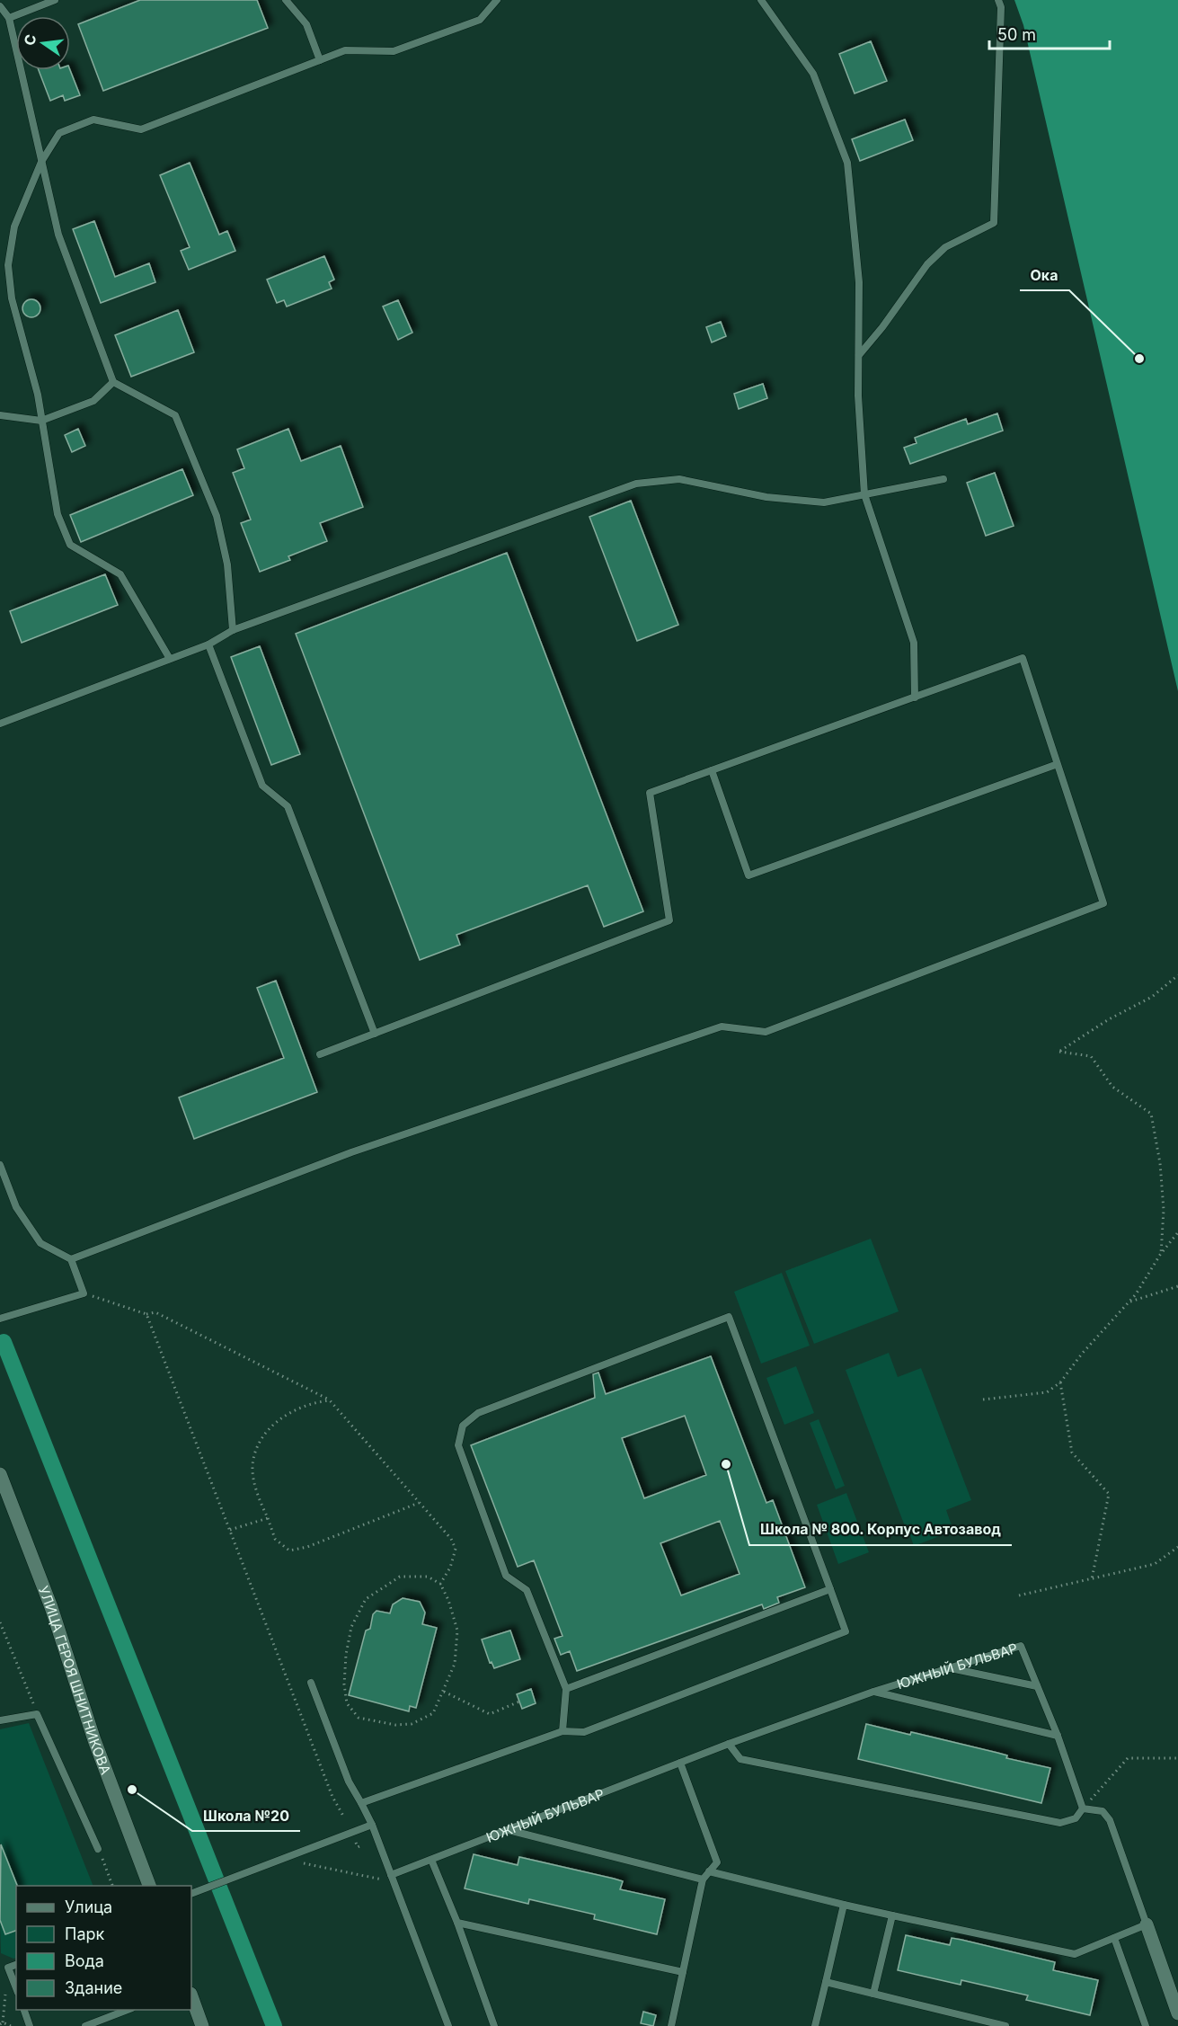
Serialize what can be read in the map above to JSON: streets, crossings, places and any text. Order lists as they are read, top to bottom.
{
  "streets": {
    "street": ["УЛИЦА ГЕРОЯ ШНИТНИКОВА"],
    "lane": ["ЮЖНЫЙ БУЛЬВАР"]
  },
  "places": ["Ока", "Школа № 800. Корпус Автозавод", "Школа №20"],
  "legend": [
    "Улица",
    "Парк",
    "Вода",
    "Здание"
  ],
  "scale_bar": "50 m",
  "north": "left"
}
